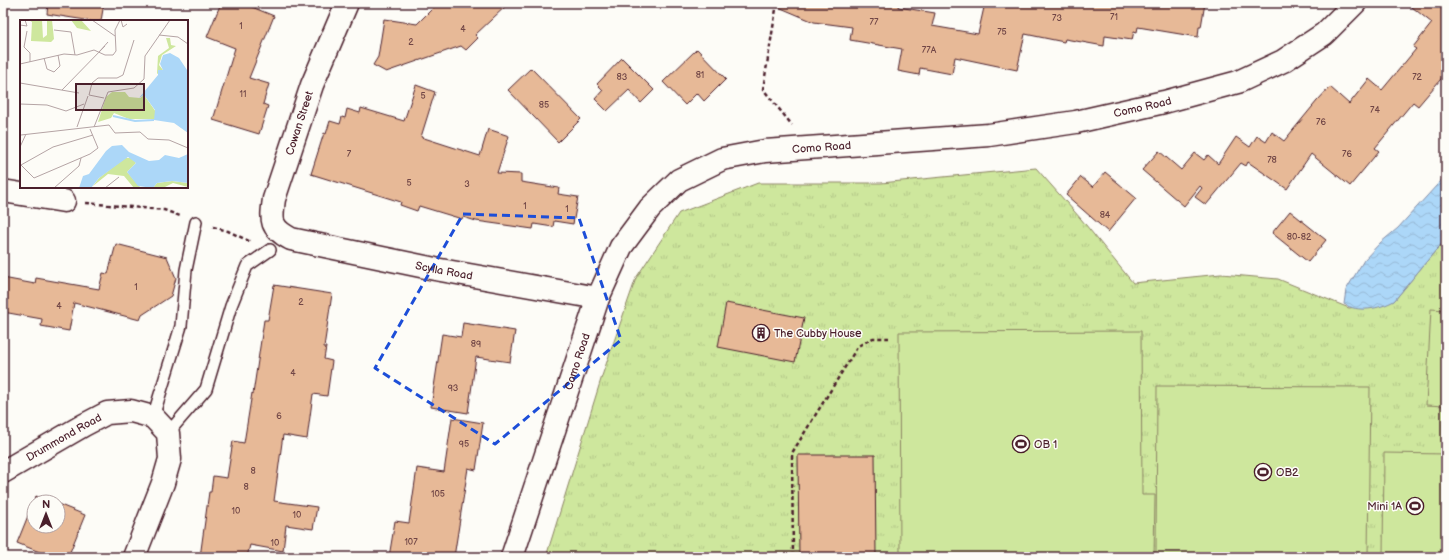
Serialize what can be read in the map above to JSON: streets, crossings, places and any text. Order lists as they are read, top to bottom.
{
  "streets": {
    "street": [
      "Como Road",
      "Cowan Street",
      "Scylla Road",
      "Drummond Road"
    ]
  },
  "crossings": [
    ["Como Road", "Scylla Road"],
    ["Cowan Street", "Scylla Road"]
  ],
  "places": {
    "building": ["The Cubby House"],
    "sports": ["OB 1", "OB2", "Mini 1A"]
  },
  "house_numbers": [
    "71",
    "73",
    "77",
    "1",
    "4",
    "75",
    "2",
    "77A",
    "81",
    "83",
    "72",
    "11",
    "5",
    "85",
    "74",
    "76",
    "7",
    "76",
    "78",
    "5",
    "3",
    "1",
    "1",
    "84",
    "80-82",
    "1",
    "2",
    "4",
    "89",
    "4",
    "93",
    "6",
    "95",
    "8",
    "8",
    "105",
    "10",
    "10",
    "107",
    "10"
  ],
  "north": "top"
}
